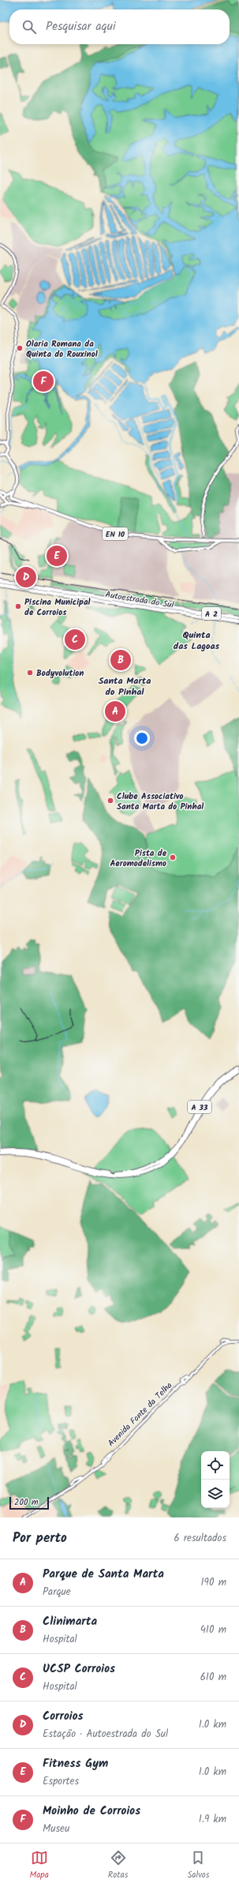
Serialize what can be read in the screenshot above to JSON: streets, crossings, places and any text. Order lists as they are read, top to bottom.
{
  "streets": {
    "highway": ["Autoestrada do Sul", "A 2", "A 33"],
    "main road": ["EN 10", "Avenida Fonte da Telha"]
  },
  "districts": ["Quinta das Lagoas", "Santa Marta do Pinhal"],
  "places": [
    "Olaria Romana da Quinta do Rouxinol",
    "Piscina Municipal de Corroios",
    "Bodyvolution",
    "Clube Associativo Santa Marta do Pinhal",
    "Pista de Aeromodelismo"
  ],
  "scale_bar": "200 m",
  "page": {
    "search": "Pesquisar aqui",
    "pins": [
      "F",
      "E",
      "D",
      "C",
      "B",
      "A"
    ],
    "scale": "200 m",
    "heading": ["Por perto", "6 resultados"],
    "list": [
      {
        "mark": "A",
        "name": "Parque de Santa Marta",
        "note": "Parque",
        "value": "190 m"
      },
      {
        "mark": "B",
        "name": "Clinimarta",
        "note": "Hospital",
        "value": "410 m"
      },
      {
        "mark": "C",
        "name": "UCSP Corroios",
        "note": "Hospital",
        "value": "610 m"
      },
      {
        "mark": "D",
        "name": "Corroios",
        "note": "Estação · Autoestrada do Sul",
        "value": "1.0 km"
      },
      {
        "mark": "E",
        "name": "Fitness Gym",
        "note": "Esportes",
        "value": "1.0 km"
      },
      {
        "mark": "F",
        "name": "Moinho de Corroios",
        "note": "Museu",
        "value": "1.9 km"
      }
    ],
    "nav": ["Mapa", "Rotas", "Salvos"]
  }
}
